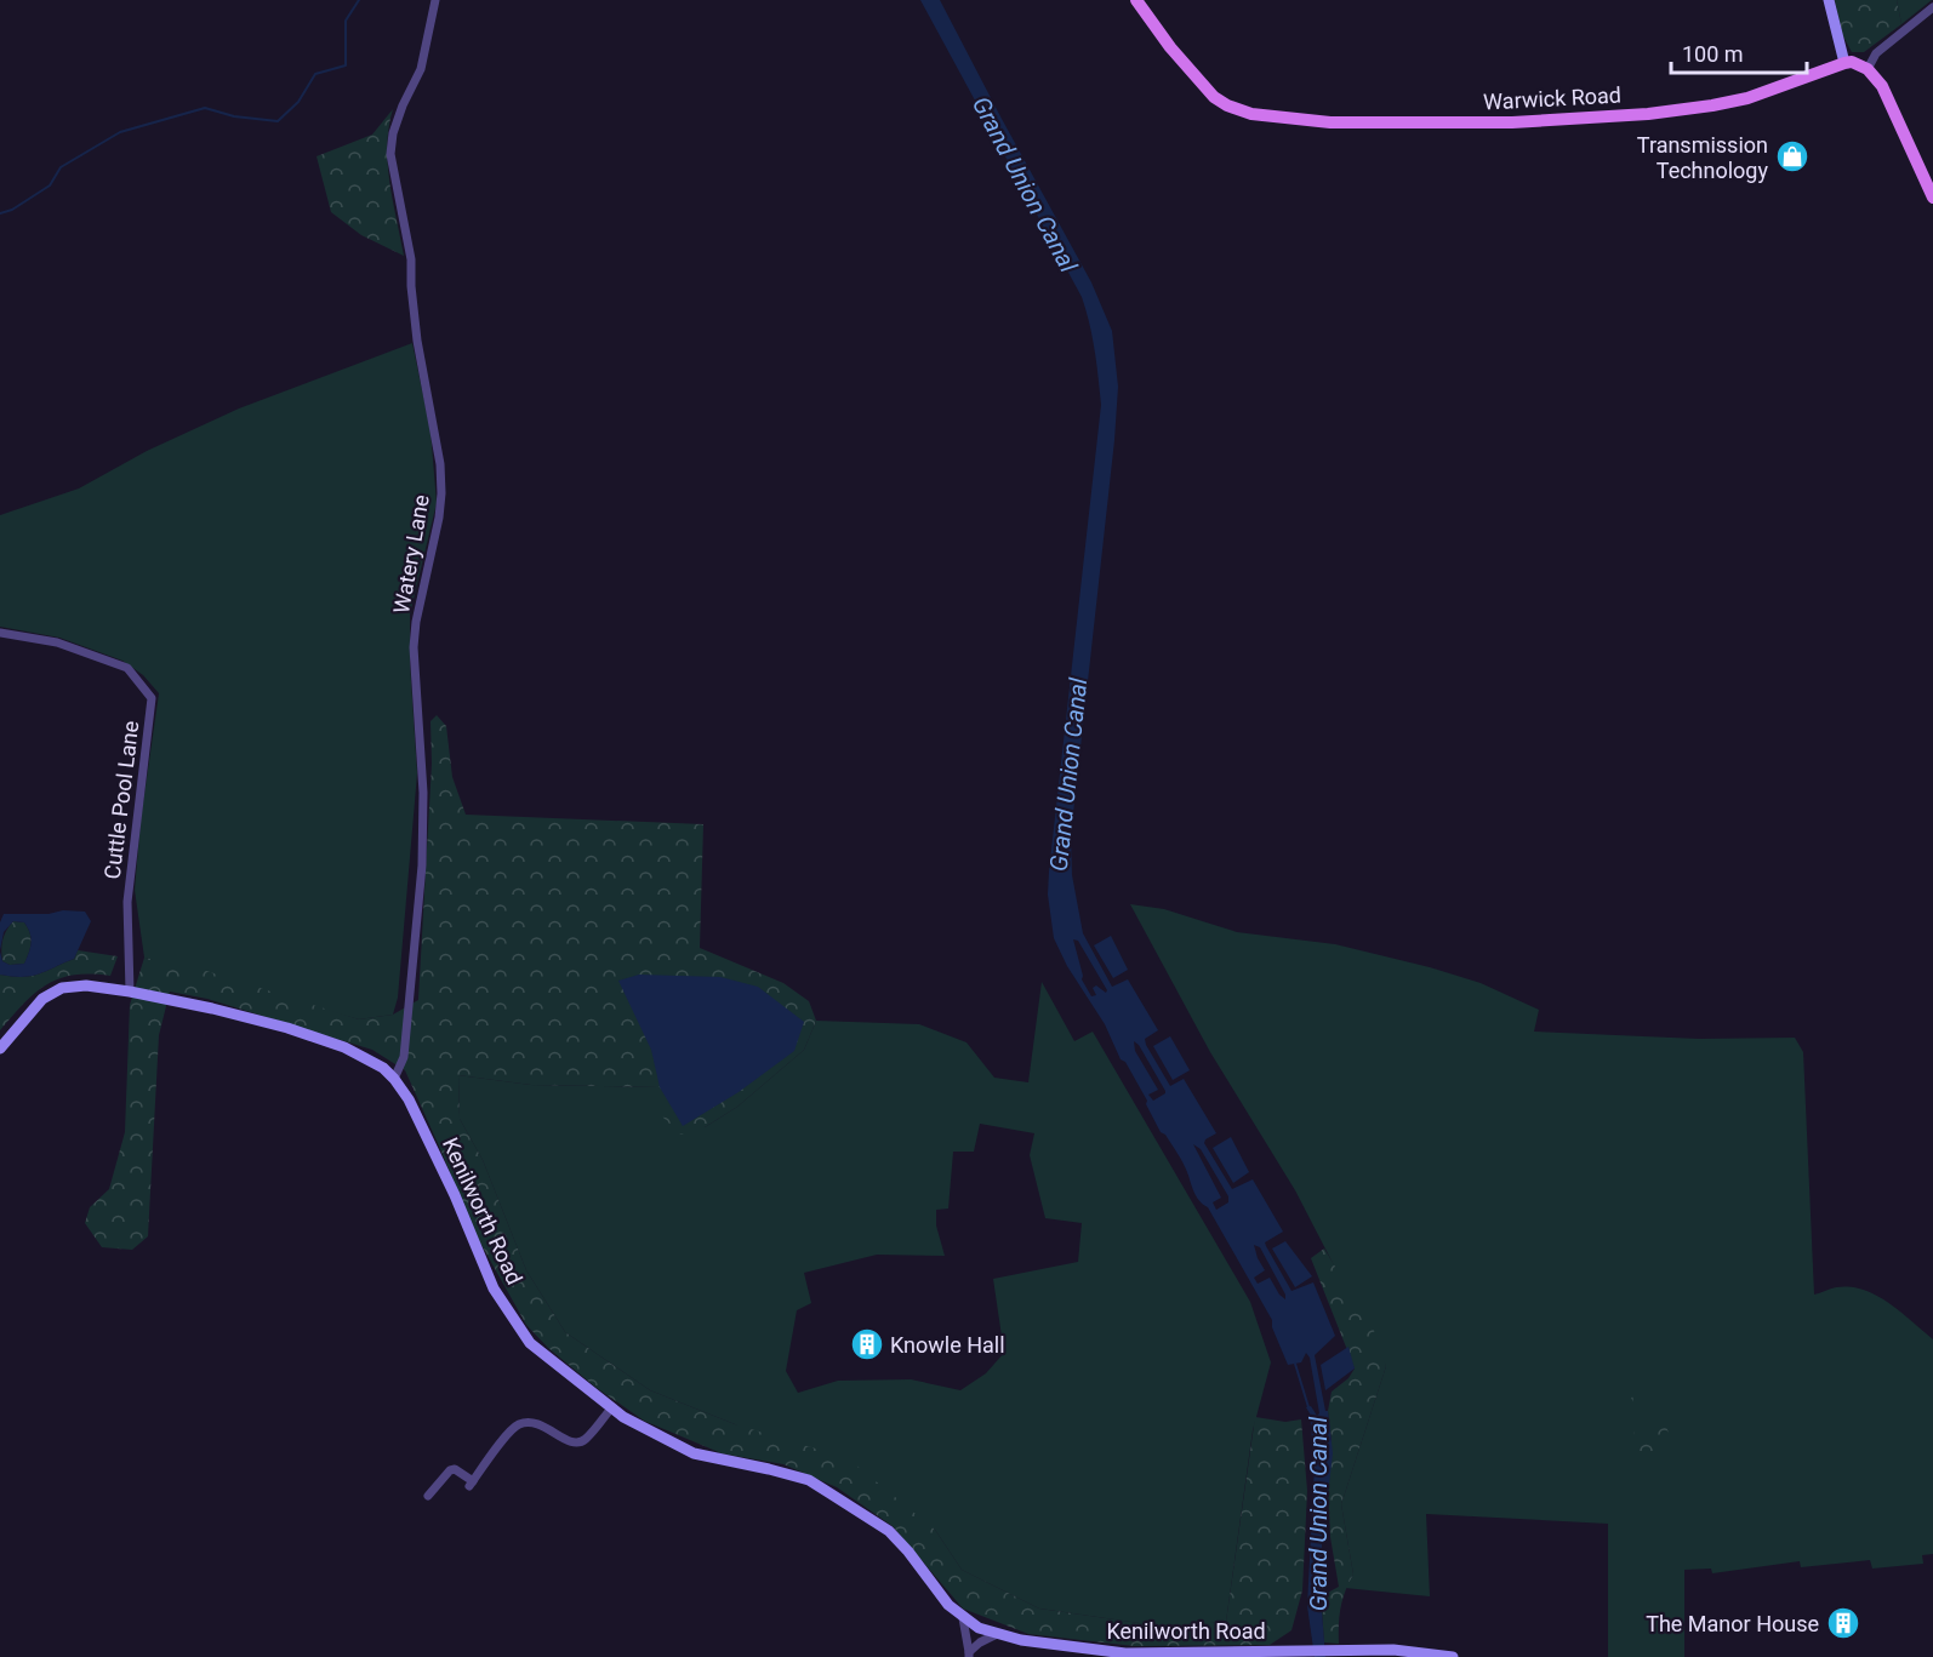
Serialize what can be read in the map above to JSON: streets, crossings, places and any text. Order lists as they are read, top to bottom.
{
  "streets": {
    "main road": ["Warwick Road", "Kenilworth Road"],
    "street": ["Watery Lane", "Cuttle Pool Lane"]
  },
  "crossings": [
    ["Watery Lane", "Kenilworth Road"],
    ["Cuttle Pool Lane", "Kenilworth Road"]
  ],
  "water": ["Grand Union Canal"],
  "places": {
    "shop": ["Transmission Technology"],
    "building": ["Knowle Hall", "The Manor House"]
  },
  "scale_bar": "100 m"
}
